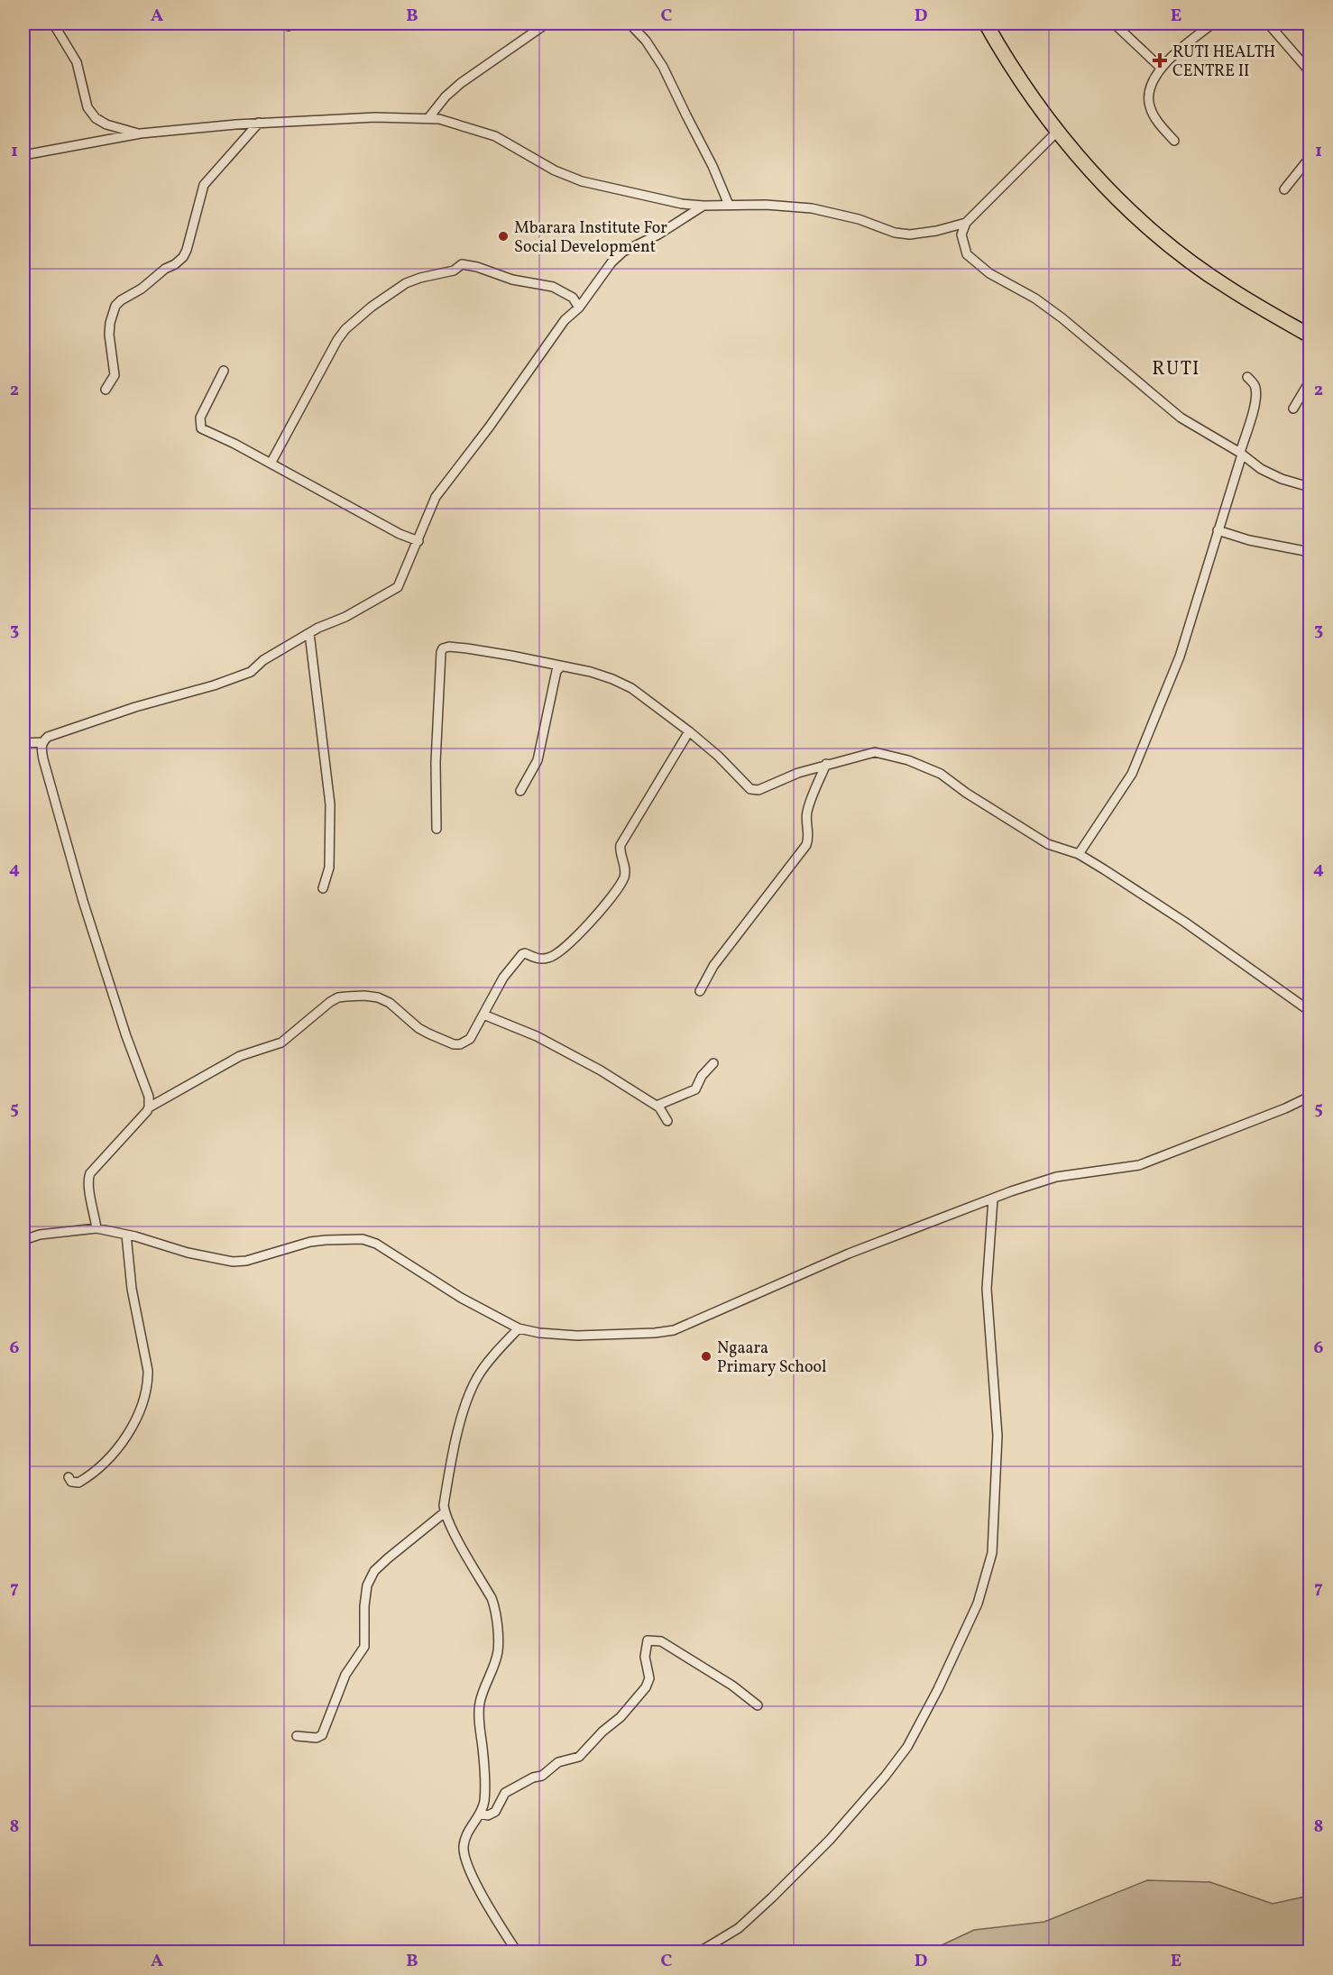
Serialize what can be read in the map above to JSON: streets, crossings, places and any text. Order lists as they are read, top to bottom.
{
  "districts": ["RUTI"],
  "places": {
    "health": ["RUTI HEALTH CENTRE II"],
    "other": ["Mbarara Institute For Social Development", "Ngaara Primary School"]
  },
  "grid": {
    "columns": [
      "A",
      "B",
      "C",
      "D",
      "E"
    ],
    "rows": [
      "1",
      "2",
      "3",
      "4",
      "5",
      "6",
      "7",
      "8"
    ]
  }
}
